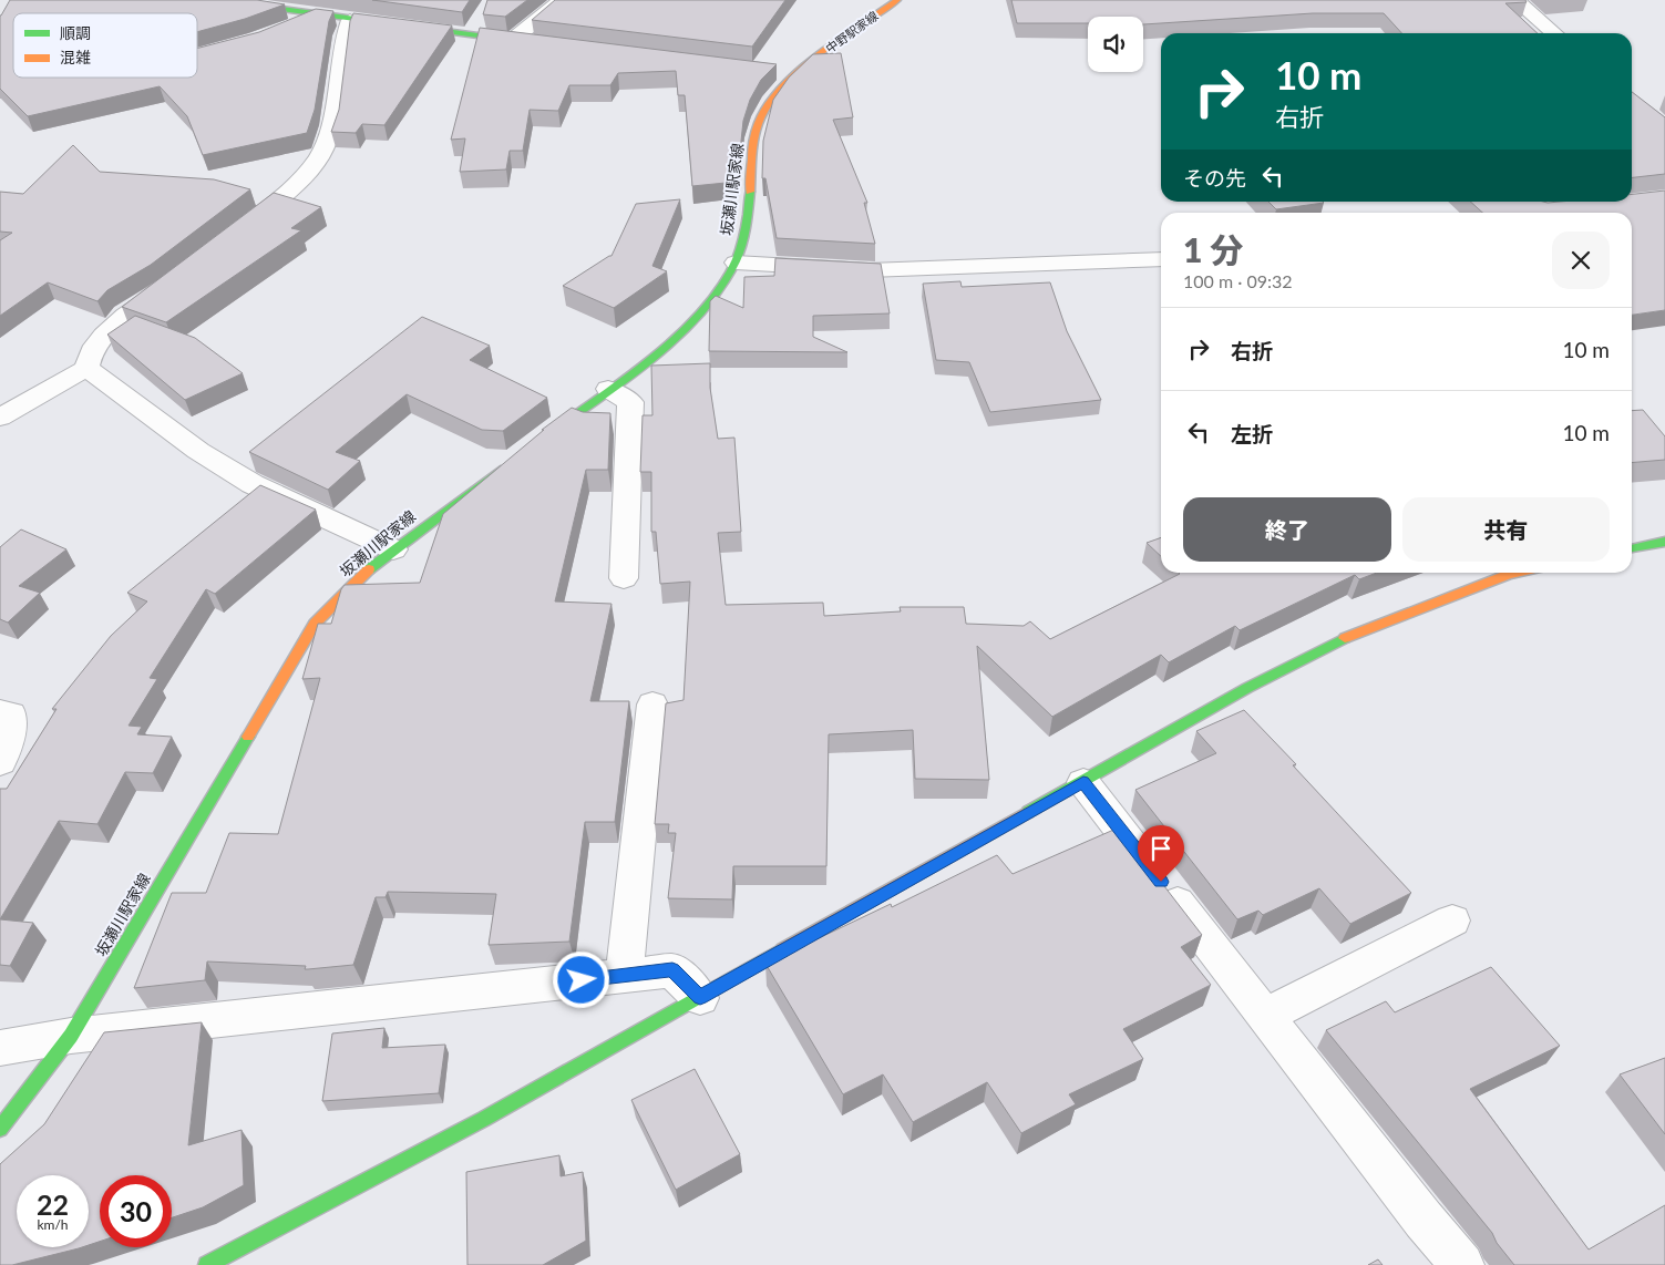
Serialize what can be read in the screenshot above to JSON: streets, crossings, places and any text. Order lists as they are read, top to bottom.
{
  "streets": {
    "main road": ["中野駅家線", "坂瀬川駅家線"]
  },
  "crossings": [
    ["中野駅家線", "坂瀬川駅家線"]
  ],
  "legend": ["順調", "混雑"],
  "page": {
    "turn": ["10 m", "右折"],
    "then": "その先",
    "heading": ["1 分", "100 m · 09:32"],
    "list": [
      {
        "name": "右折",
        "value": "10 m"
      },
      {
        "name": "左折",
        "value": "10 m"
      }
    ],
    "buttons": ["終了", "共有"],
    "speed": "22 km/h",
    "limit": "30"
  }
}
